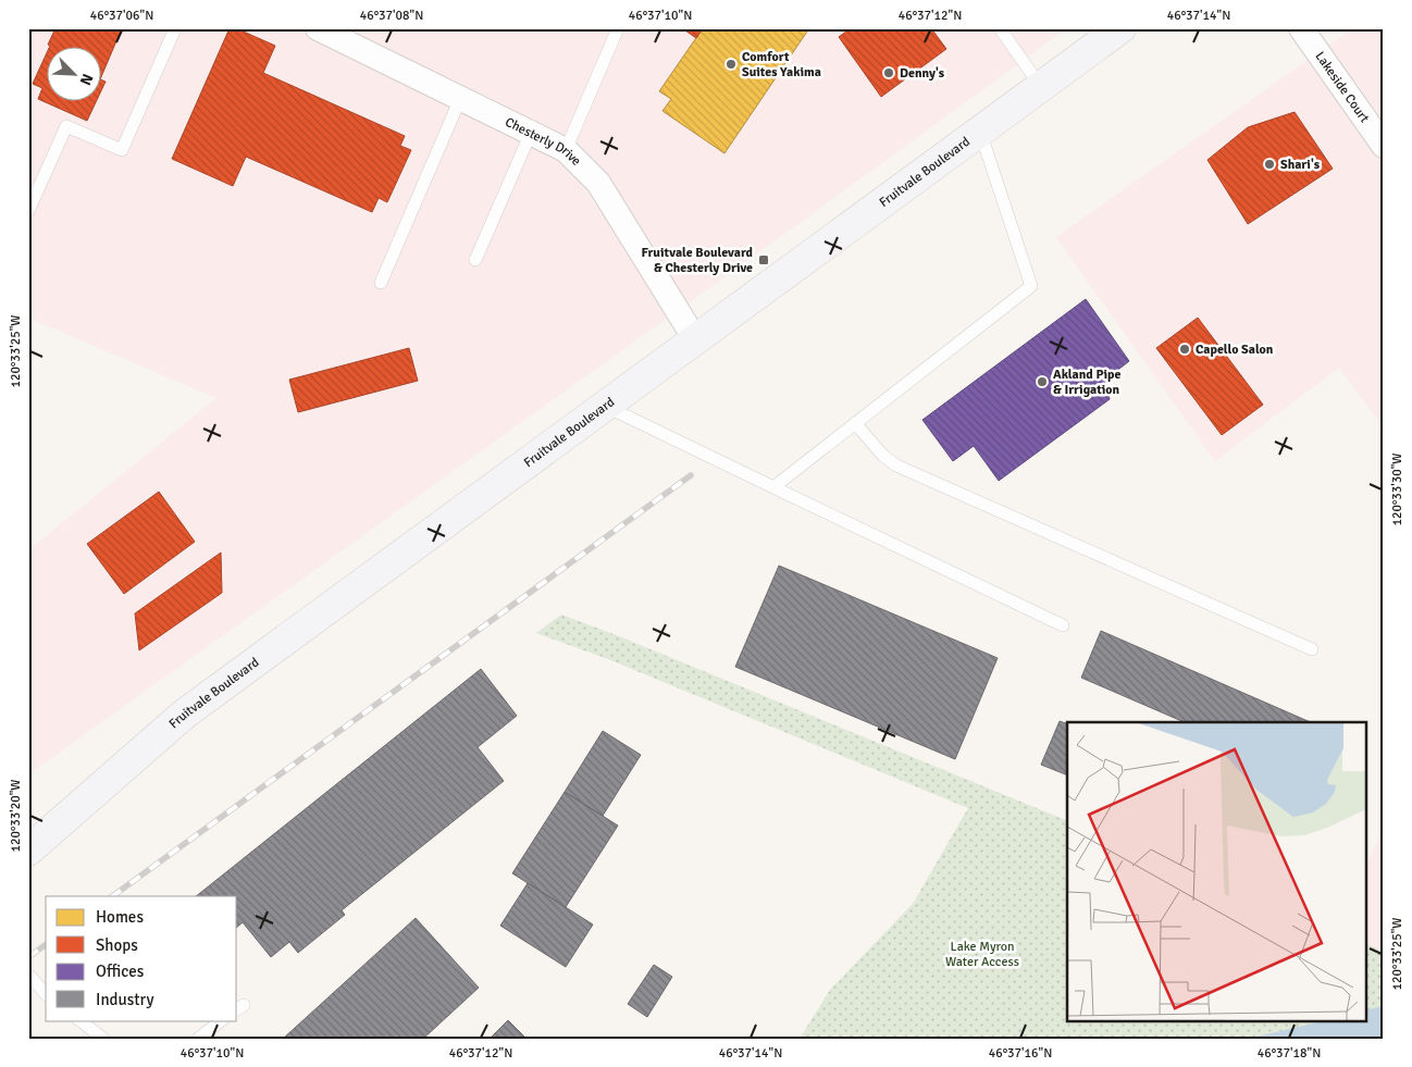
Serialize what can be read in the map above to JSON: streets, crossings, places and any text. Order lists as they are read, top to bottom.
{
  "streets": {
    "main road": ["Fruitvale Boulevard"],
    "street": ["Lakeside Court", "Chesterly Drive"]
  },
  "crossings": [
    ["Chesterly Drive", "Fruitvale Boulevard"]
  ],
  "parks": ["Lake Myron Water Access"],
  "places": {
    "other": [
      "Comfort Suites Yakima",
      "Denny's",
      "Shari's",
      "Capello Salon",
      "Akland Pipe & Irrigation"
    ],
    "transit": ["Fruitvale Boulevard & Chesterly Drive"]
  },
  "legend": [
    "Homes",
    "Shops",
    "Offices",
    "Industry"
  ],
  "north": "bottom right",
  "coordinates": [
    "46°37'06\"N",
    "46°37'08\"N",
    "46°37'10\"N",
    "46°37'12\"N",
    "46°37'14\"N",
    "120°33'25\"W",
    "120°33'30\"W",
    "120°33'20\"W",
    "46°37'16\"N",
    "46°37'18\"N"
  ]
}
